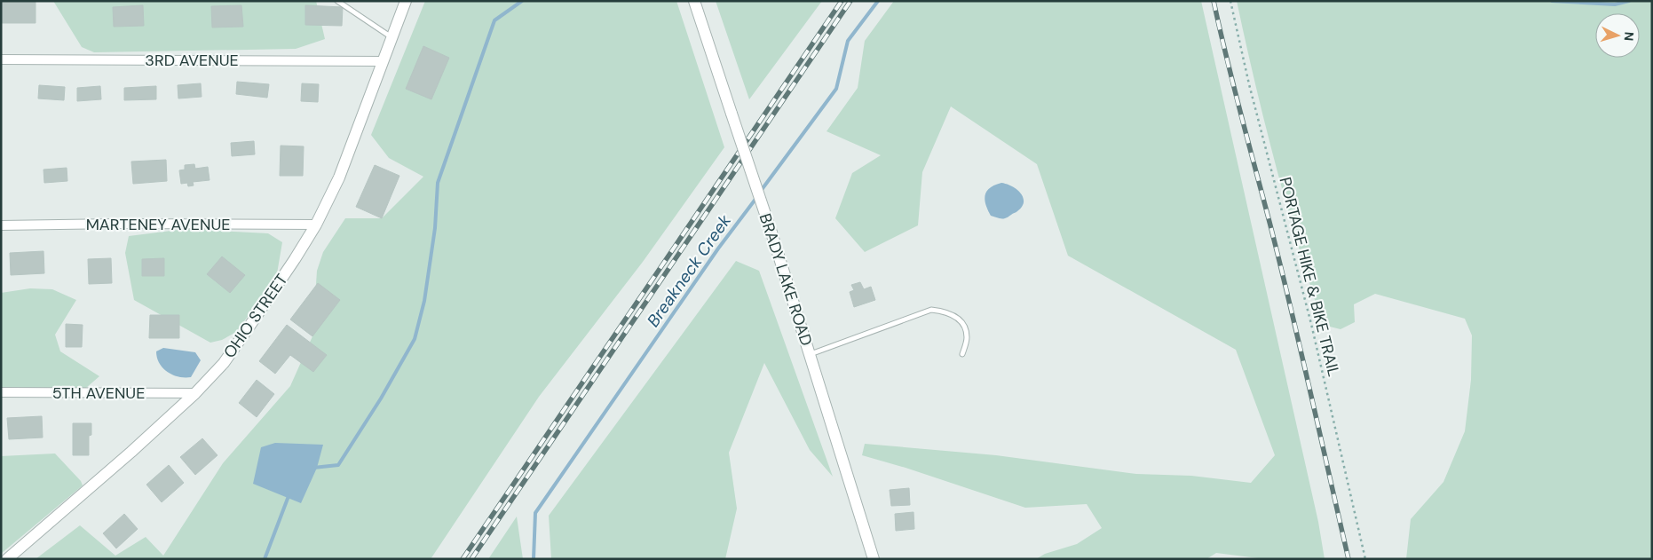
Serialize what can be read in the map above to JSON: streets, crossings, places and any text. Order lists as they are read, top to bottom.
{
  "streets": {
    "street": [
      "3RD AVENUE",
      "MARTENEY AVENUE",
      "BRADY LAKE ROAD",
      "OHIO STREET",
      "5TH AVENUE"
    ],
    "path": ["PORTAGE HIKE & BIKE TRAIL"]
  },
  "crossings": [
    ["3RD AVENUE", "OHIO STREET"],
    ["MARTENEY AVENUE", "OHIO STREET"],
    ["OHIO STREET", "5TH AVENUE"]
  ],
  "water": ["Breakneck Creek"],
  "north": "right"
}
